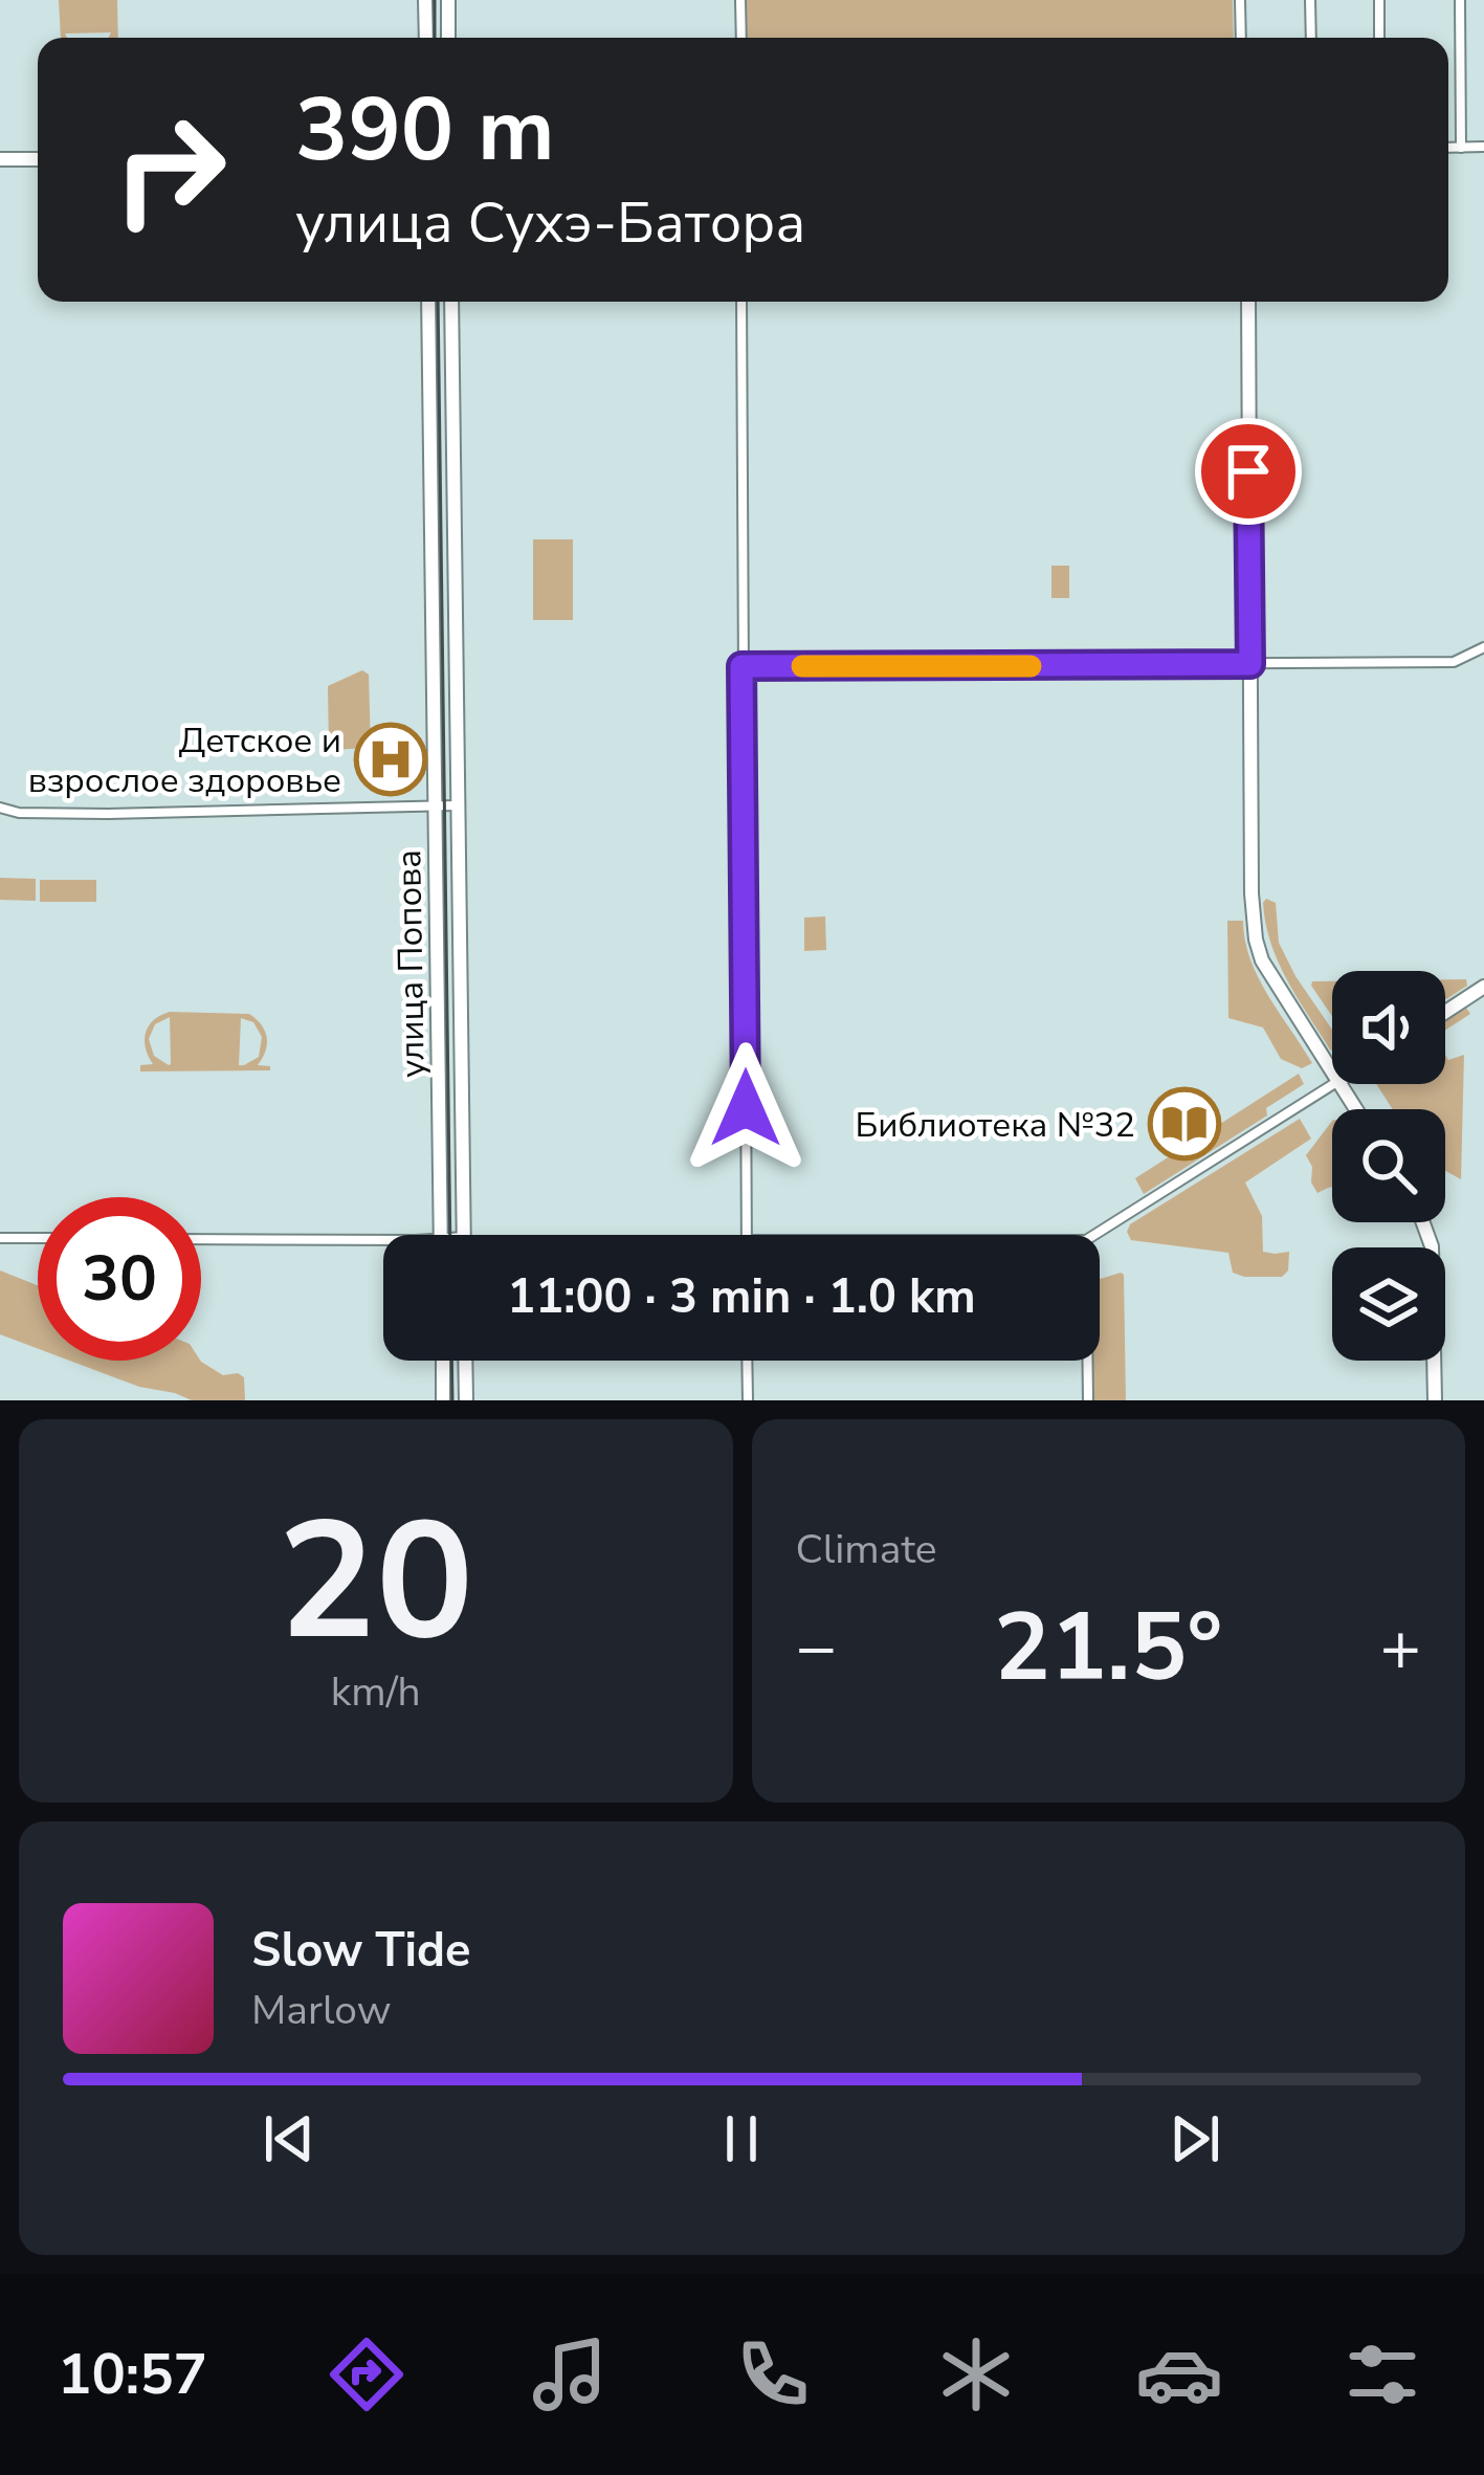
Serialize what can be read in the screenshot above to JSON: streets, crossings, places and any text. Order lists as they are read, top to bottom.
{
  "streets": {
    "main road": ["улица Попова"]
  },
  "places": {
    "hospital": ["Детское и взрослое здоровье"],
    "library": ["Библиотека №32"]
  },
  "page": {
    "turn": ["390 m", "улица Сухэ-Батора"],
    "limit": "30",
    "trip": "11:00 · 3 min · 1.0 km",
    "tile": [
      ["20", "km/h"],
      "Climate"
    ],
    "heat": ["−", "21.5°", "+"],
    "song": ["Slow Tide", "Marlow"],
    "tabs": "10:57"
  }
}
